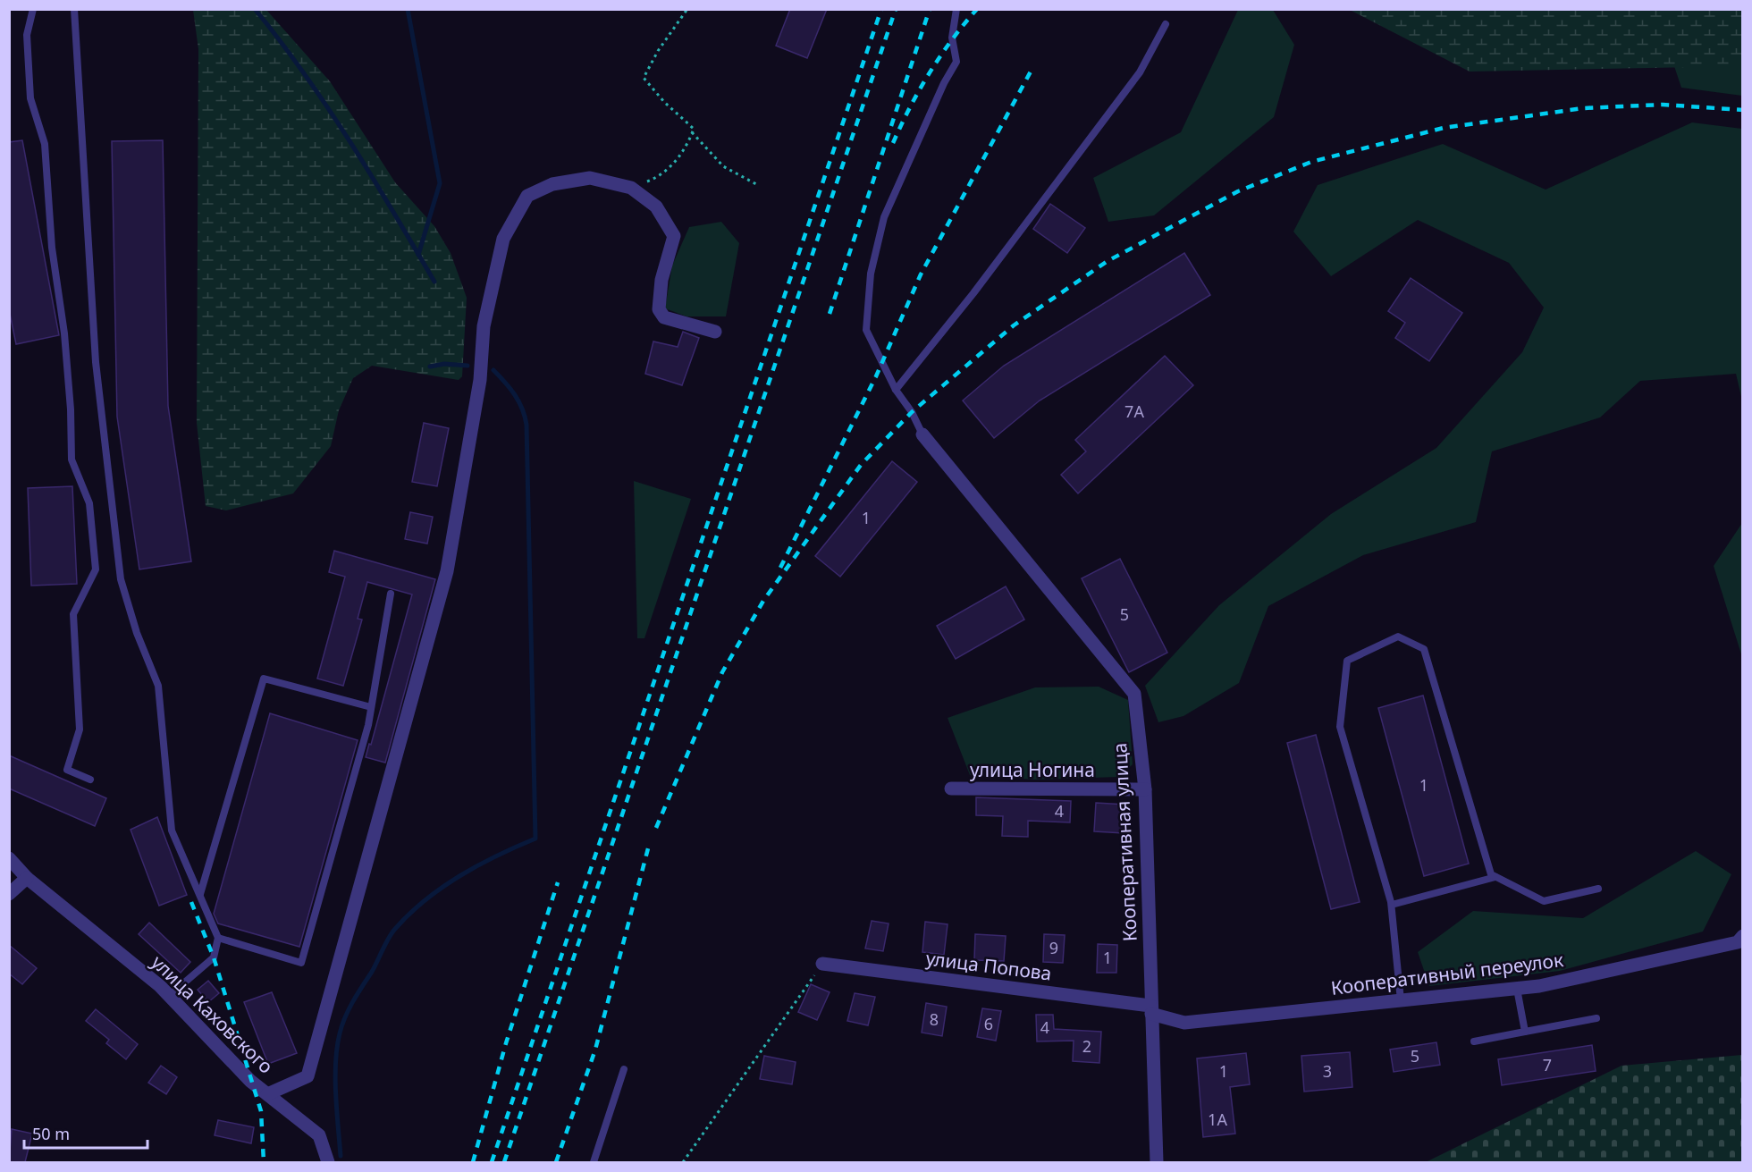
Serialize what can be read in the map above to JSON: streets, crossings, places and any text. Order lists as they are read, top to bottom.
{
  "streets": {
    "street": [
      "улица Ногина",
      "Кооперативная улица",
      "улица Попова",
      "Кооперативный переулок",
      "улица Каховского"
    ]
  },
  "crossings": [
    ["улица Ногина", "Кооперативная улица"],
    ["Кооперативная улица", "улица Попова"],
    ["Кооперативная улица", "Кооперативный переулок"],
    ["улица Попова", "Кооперативный переулок"]
  ],
  "house_numbers": [
    "7А",
    "1",
    "5",
    "1",
    "4",
    "9",
    "1",
    "8",
    "6",
    "4",
    "2",
    "5",
    "7",
    "1",
    "3",
    "1А"
  ],
  "scale_bar": "50 m"
}
